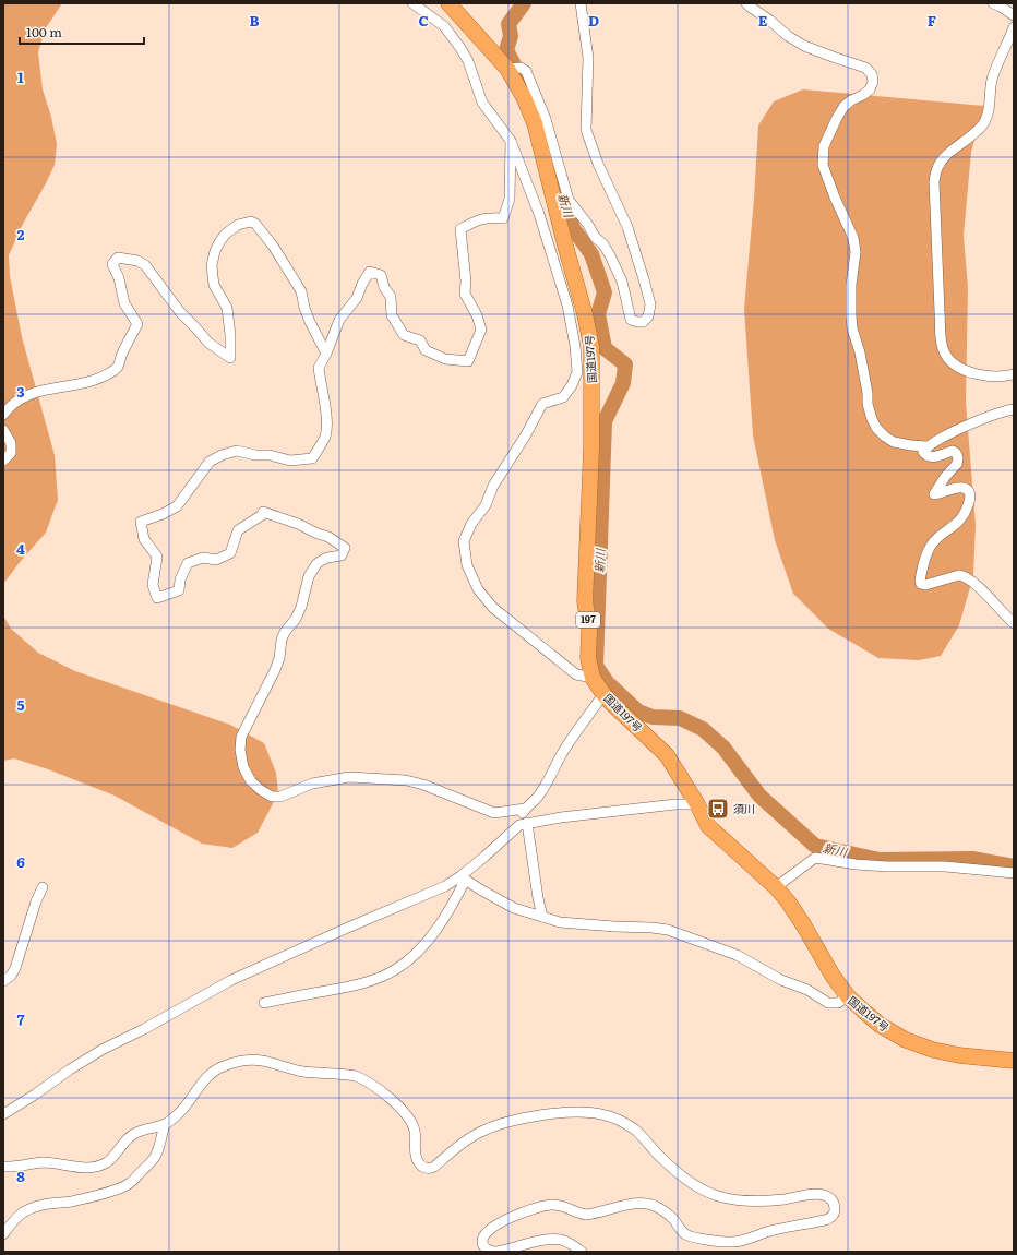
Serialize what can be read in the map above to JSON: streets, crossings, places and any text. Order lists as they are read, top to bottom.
{
  "streets": {
    "highway": ["国道197号", "197"]
  },
  "water": ["新川"],
  "places": {
    "bus stop": ["須川"]
  },
  "scale_bar": "100 m",
  "grid": {
    "columns": [
      "B",
      "C",
      "D",
      "E",
      "F"
    ],
    "rows": [
      "1",
      "2",
      "3",
      "4",
      "5",
      "6",
      "7",
      "8"
    ]
  }
}
